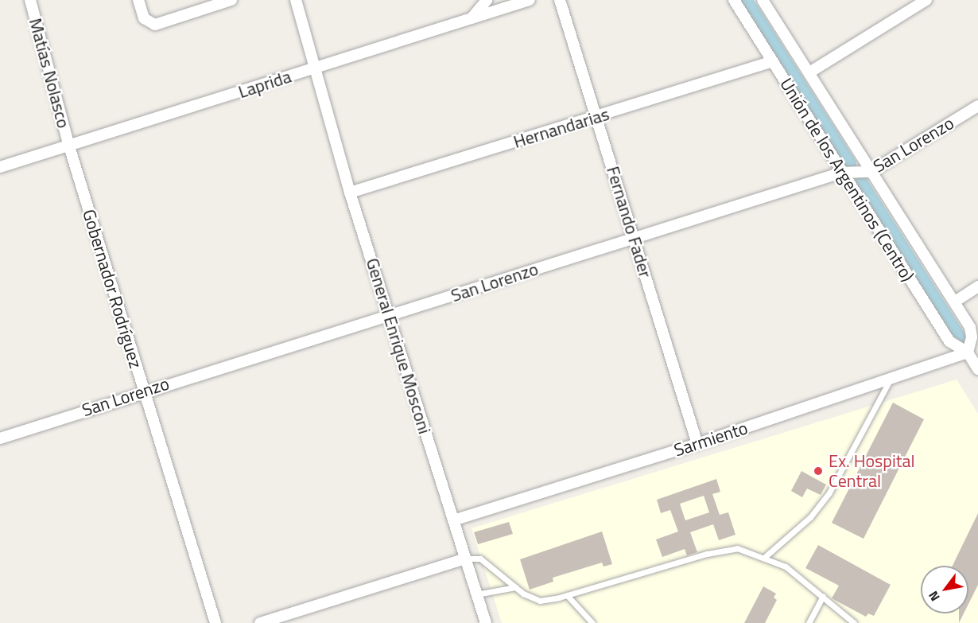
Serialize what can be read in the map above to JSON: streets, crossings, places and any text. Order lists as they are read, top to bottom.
{
  "streets": {
    "street": [
      "Matías Nolasco",
      "Laprida",
      "Hernandarias",
      "San Lorenzo",
      "Unión de los Argentinos (Centro)",
      "Fernando Fader",
      "Gobernador Rodríguez",
      "General Enrique Mosconi",
      "Sarmiento"
    ]
  },
  "crossings": [
    ["Matías Nolasco", "Laprida"],
    ["Matías Nolasco", "Gobernador Rodríguez"],
    ["Laprida", "Gobernador Rodríguez"],
    ["Laprida", "General Enrique Mosconi"],
    ["Hernandarias", "Unión de los Argentinos (Centro)"],
    ["Hernandarias", "Fernando Fader"],
    ["Hernandarias", "General Enrique Mosconi"],
    ["San Lorenzo", "Unión de los Argentinos (Centro)"],
    ["San Lorenzo", "Fernando Fader"],
    ["San Lorenzo", "Gobernador Rodríguez"],
    ["San Lorenzo", "General Enrique Mosconi"],
    ["Unión de los Argentinos (Centro)", "Sarmiento"],
    ["Fernando Fader", "Sarmiento"],
    ["General Enrique Mosconi", "Sarmiento"]
  ],
  "places": ["Ex. Hospital Central"],
  "north": "bottom left"
}
